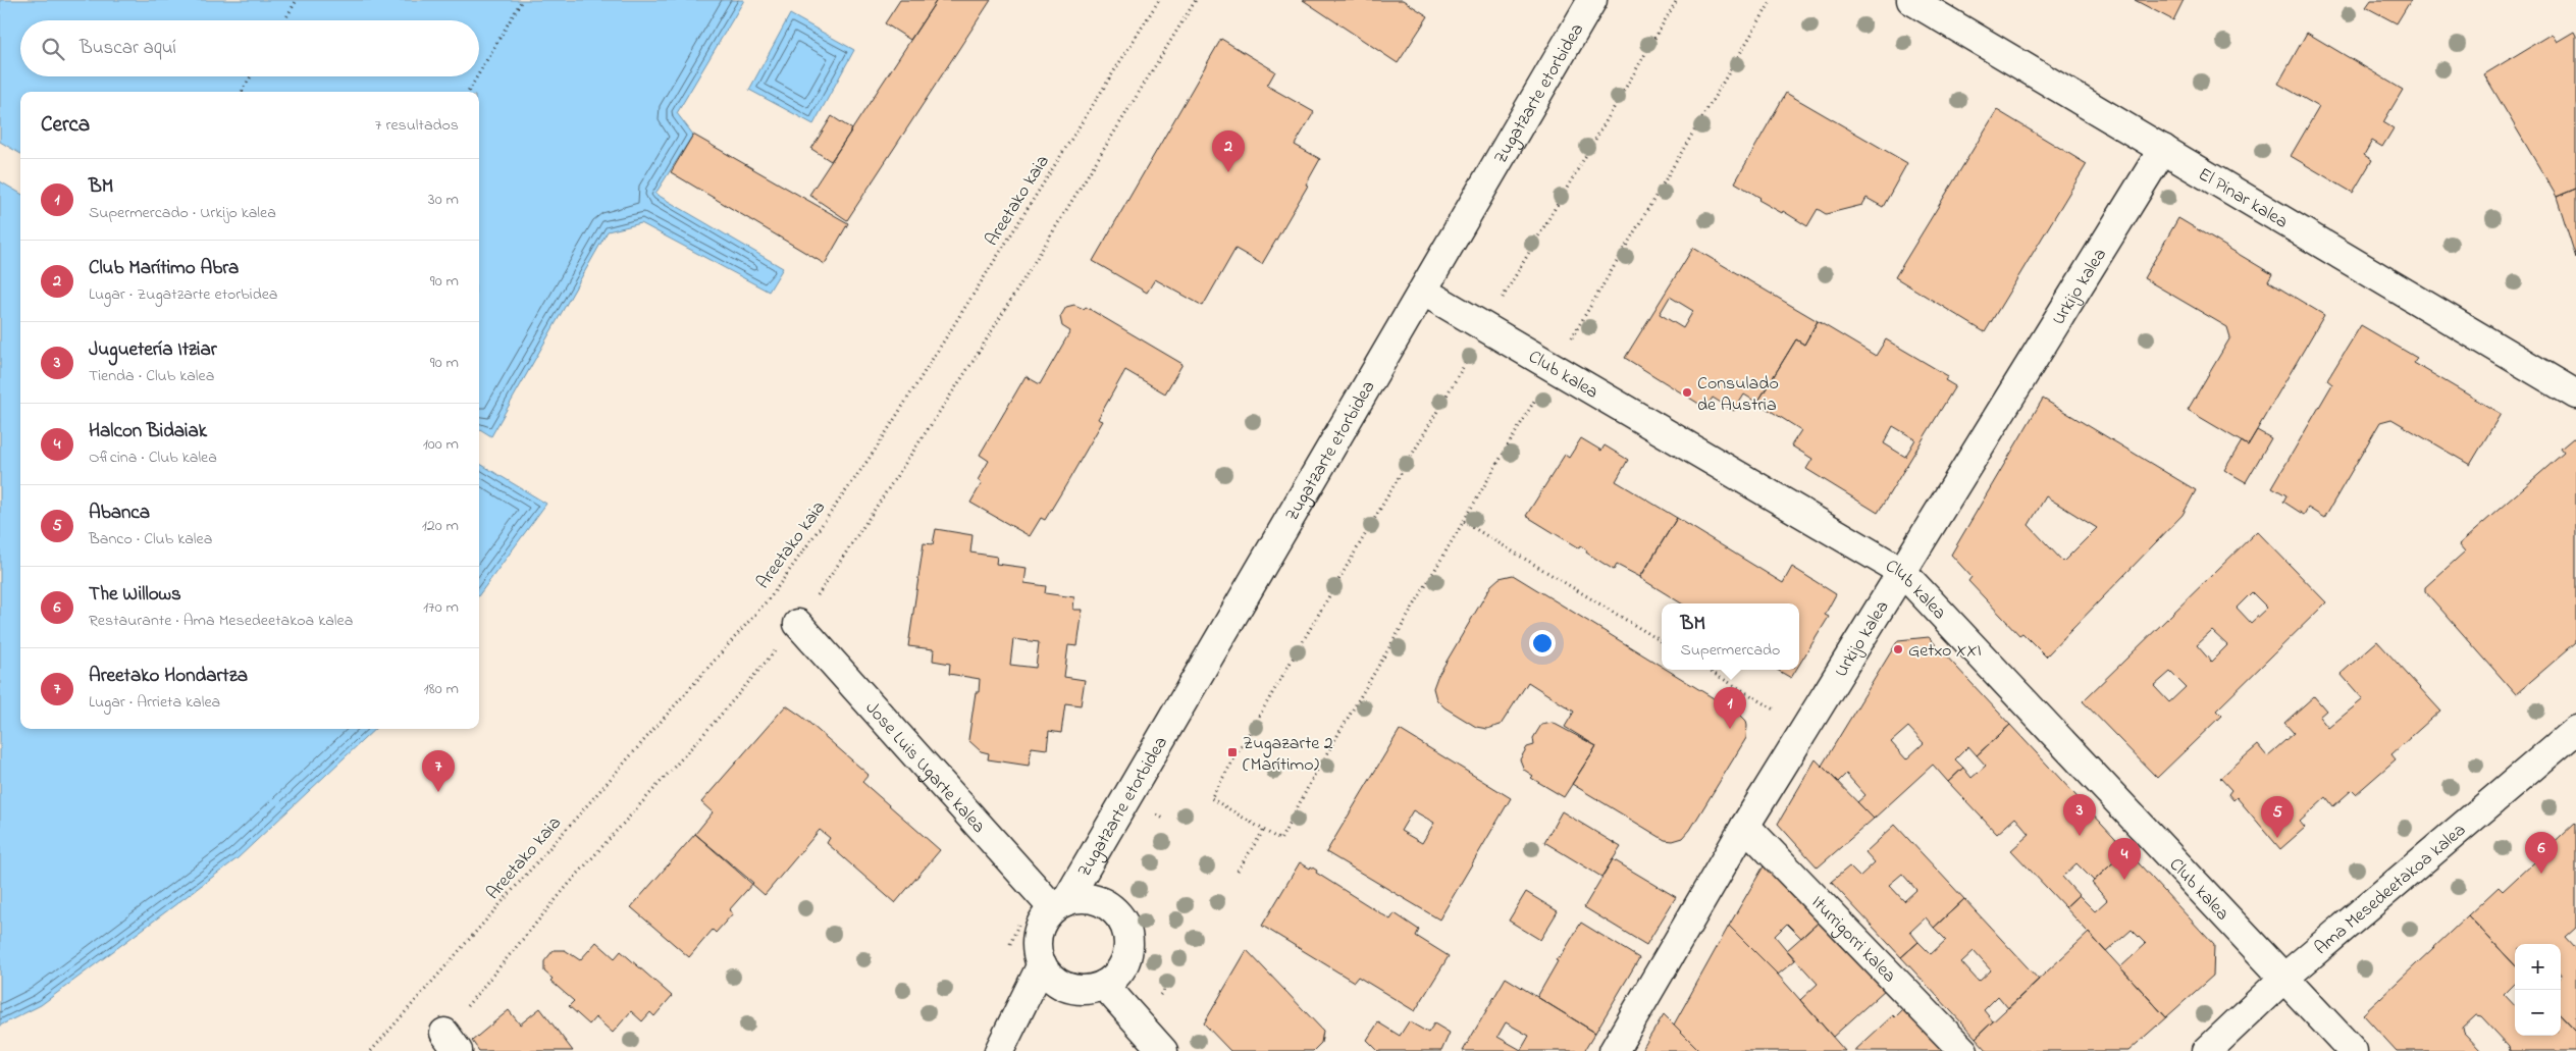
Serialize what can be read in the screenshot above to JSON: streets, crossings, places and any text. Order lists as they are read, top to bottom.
{
  "streets": {
    "street": [
      "Zugatzarte etorbidea",
      "El Pinar kalea",
      "Urkijo kalea",
      "Club kalea",
      "Jose Luis Ugarte kalea",
      "Ama Mesedeetakoa kalea",
      "Iturrigorri kalea"
    ],
    "path": ["Areetako kaia"]
  },
  "crossings": [
    ["Zugatzarte etorbidea", "Club kalea"],
    ["Zugatzarte etorbidea", "Jose Luis Ugarte kalea"],
    ["El Pinar kalea", "Urkijo kalea"],
    ["Urkijo kalea", "Club kalea"],
    ["Urkijo kalea", "Iturrigorri kalea"],
    ["Club kalea", "Ama Mesedeetakoa kalea"]
  ],
  "places": {
    "other": ["Consulado de Austria", "Getxo XXI"],
    "transit": ["Zugazarte 2 (Marítimo)"]
  },
  "page": {
    "search": "Buscar aquí",
    "heading": ["Cerca", "7 resultados"],
    "pins": [
      "2",
      "1",
      "7",
      "3",
      "5",
      "6",
      "4"
    ],
    "list": [
      {
        "mark": "1",
        "name": "BM",
        "note": "Supermercado · Urkijo kalea",
        "value": "30 m"
      },
      {
        "mark": "2",
        "name": "Club Marítimo Abra",
        "note": "Lugar · Zugatzarte etorbidea",
        "value": "90 m"
      },
      {
        "mark": "3",
        "name": "Juguetería Itziar",
        "note": "Tienda · Club kalea",
        "value": "90 m"
      },
      {
        "mark": "4",
        "name": "Halcon Bidaiak",
        "note": "Oficina · Club kalea",
        "value": "100 m"
      },
      {
        "mark": "5",
        "name": "Abanca",
        "note": "Banco · Club kalea",
        "value": "120 m"
      },
      {
        "mark": "6",
        "name": "The Willows",
        "note": "Restaurante · Ama Mesedeetakoa kalea",
        "value": "170 m"
      },
      {
        "mark": "7",
        "name": "Areetako Hondartza",
        "note": "Lugar · Arrieta kalea",
        "value": "180 m"
      }
    ],
    "popup": ["BM", "Supermercado"],
    "map_buttons": ["+", "−"]
  }
}
